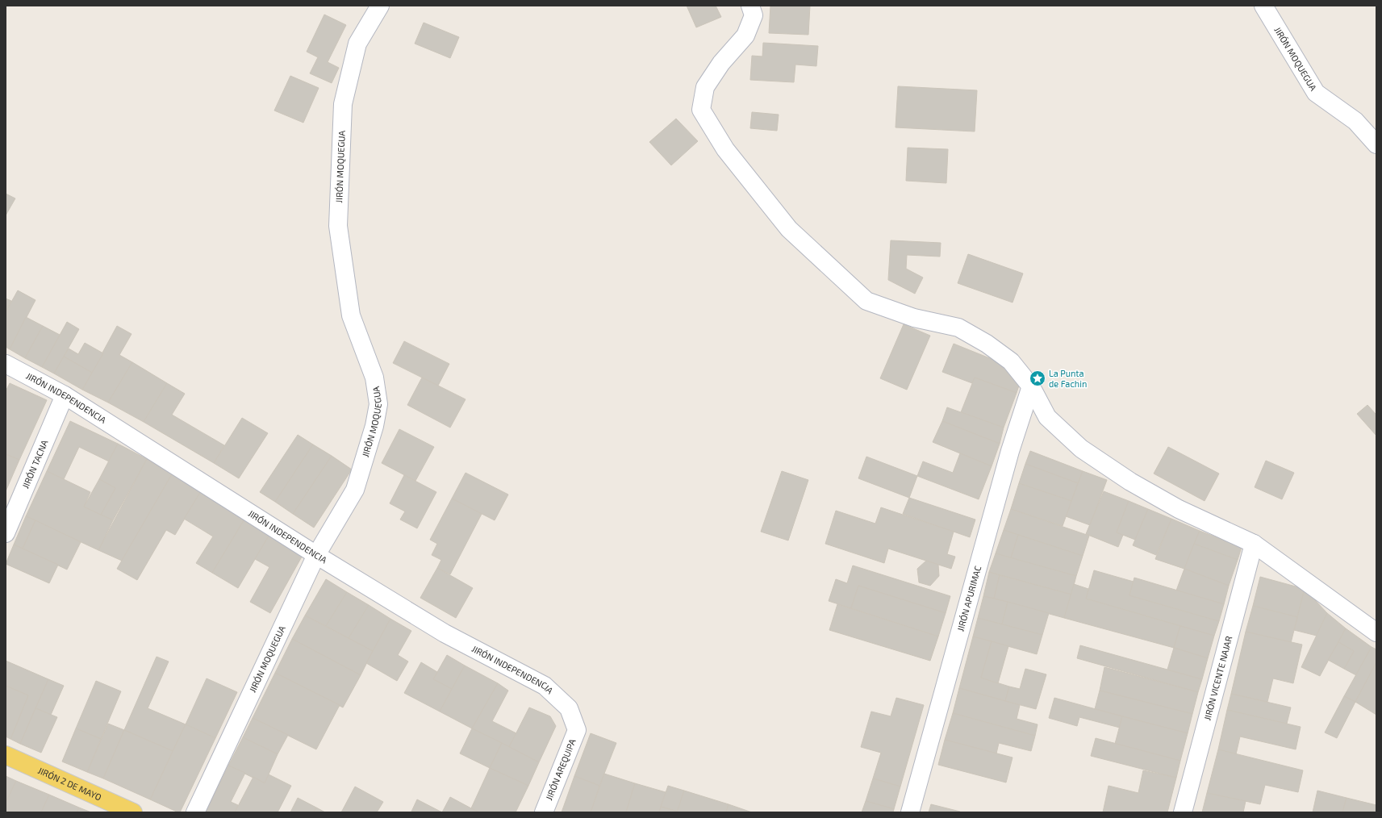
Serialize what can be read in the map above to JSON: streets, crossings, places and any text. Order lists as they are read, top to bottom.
{
  "streets": {
    "main road": ["JIRÓN 2 DE MAYO"],
    "street": [
      "JIRÓN MOQUEGUA",
      "JIRÓN INDEPENDENCIA",
      "JIRÓN TACNA",
      "JIRÓN APURIMAC",
      "JIRÓN VICENTE NAJAR",
      "JIRÓN AREQUIPA"
    ]
  },
  "crossings": [
    ["JIRÓN MOQUEGUA", "JIRÓN INDEPENDENCIA"],
    ["JIRÓN INDEPENDENCIA", "JIRÓN TACNA"],
    ["JIRÓN INDEPENDENCIA", "JIRÓN AREQUIPA"]
  ],
  "places": {
    "place": ["La Punta de Fachin"]
  }
}
